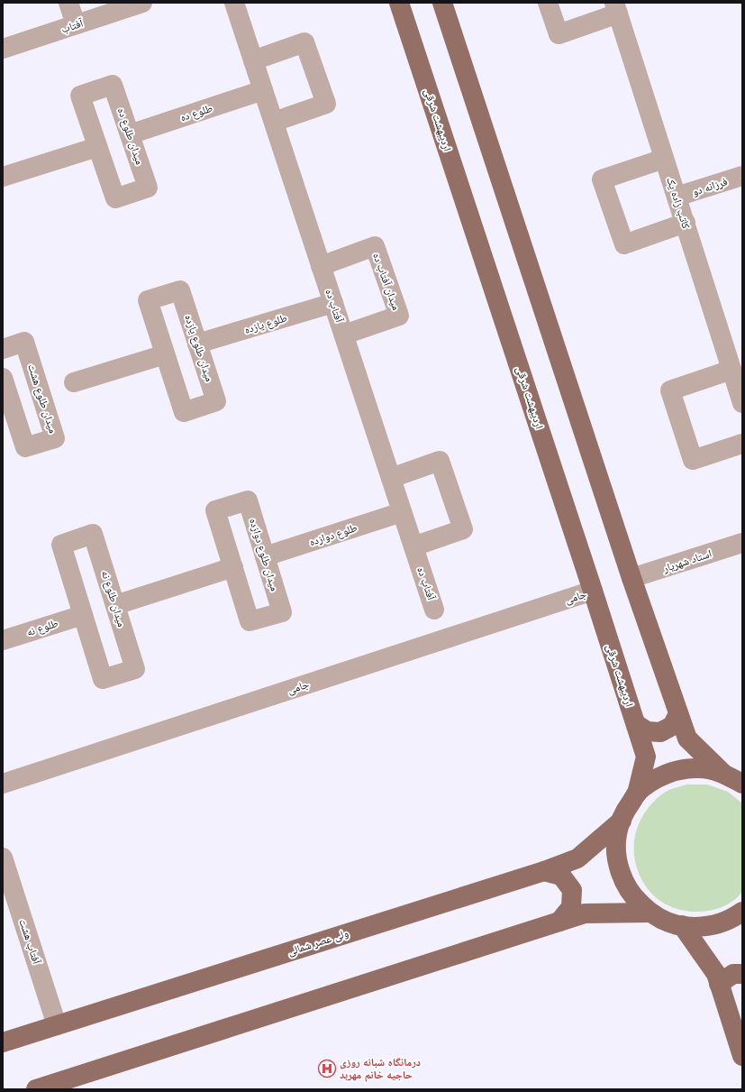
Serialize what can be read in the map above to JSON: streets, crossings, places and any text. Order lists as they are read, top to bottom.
{
  "streets": {
    "main road": ["اردیبهشت شرقی", "ولی عصر شمالی"],
    "street": [
      "آفتاب",
      "طلوع ده",
      "میدان طلوع ده",
      "فرزانه دو",
      "کاتب زاده یک",
      "میدان آفتاب ده",
      "آفتاب ده",
      "طلوع یازده",
      "میدان طلوع یازده",
      "میدان طلوع هشت",
      "طلوع دوازده",
      "میدان طلوع دوازده",
      "استاد شهریار",
      "جامی",
      "میدان طلوع نه",
      "طلوع نه",
      "آفتاب هشت"
    ]
  },
  "crossings": [
    ["طلوع ده", "میدان طلوع ده"],
    ["طلوع ده", "آفتاب ده"],
    ["اردیبهشت شرقی", "جامی"],
    ["فرزانه دو", "کاتب زاده یک"],
    ["میدان آفتاب ده", "آفتاب ده"],
    ["آفتاب ده", "طلوع یازده"],
    ["آفتاب ده", "طلوع دوازده"],
    ["طلوع یازده", "میدان طلوع یازده"],
    ["طلوع دوازده", "میدان طلوع دوازده"],
    ["میدان طلوع نه", "طلوع نه"],
    ["آفتاب هشت", "ولی عصر شمالی"]
  ],
  "places": {
    "hospital": ["درمانگاه شبانه‌ روزی حاجیه‌ خانم مهربد"]
  }
}
